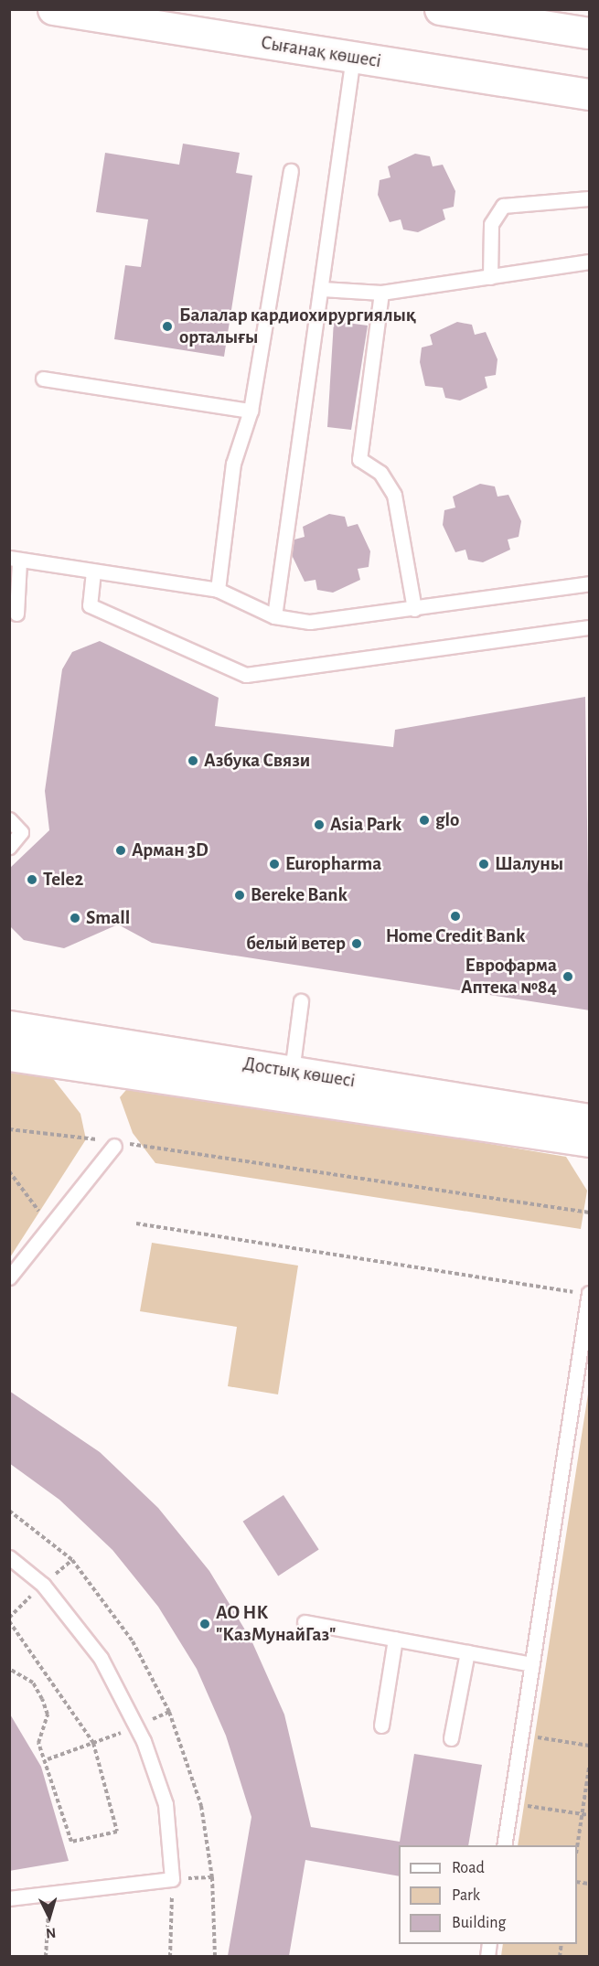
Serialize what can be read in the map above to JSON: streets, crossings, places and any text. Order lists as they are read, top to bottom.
{
  "streets": {
    "street": ["Сығанақ көшесі", "Достық көшесі"]
  },
  "places": [
    "Балалар кардиохирургиялық орталығы",
    "Азбука Связи",
    "glo",
    "Asia Park",
    "Арман 3D",
    "Europharma",
    "Шалуны",
    "Tele2",
    "Bereke Bank",
    "Home Credit Bank",
    "Small",
    "белый ветер",
    "Еврофарма Аптека №84",
    "АО НК \"КазМунайГаз\""
  ],
  "legend": ["Road", "Park", "Building"],
  "north": "bottom"
}
